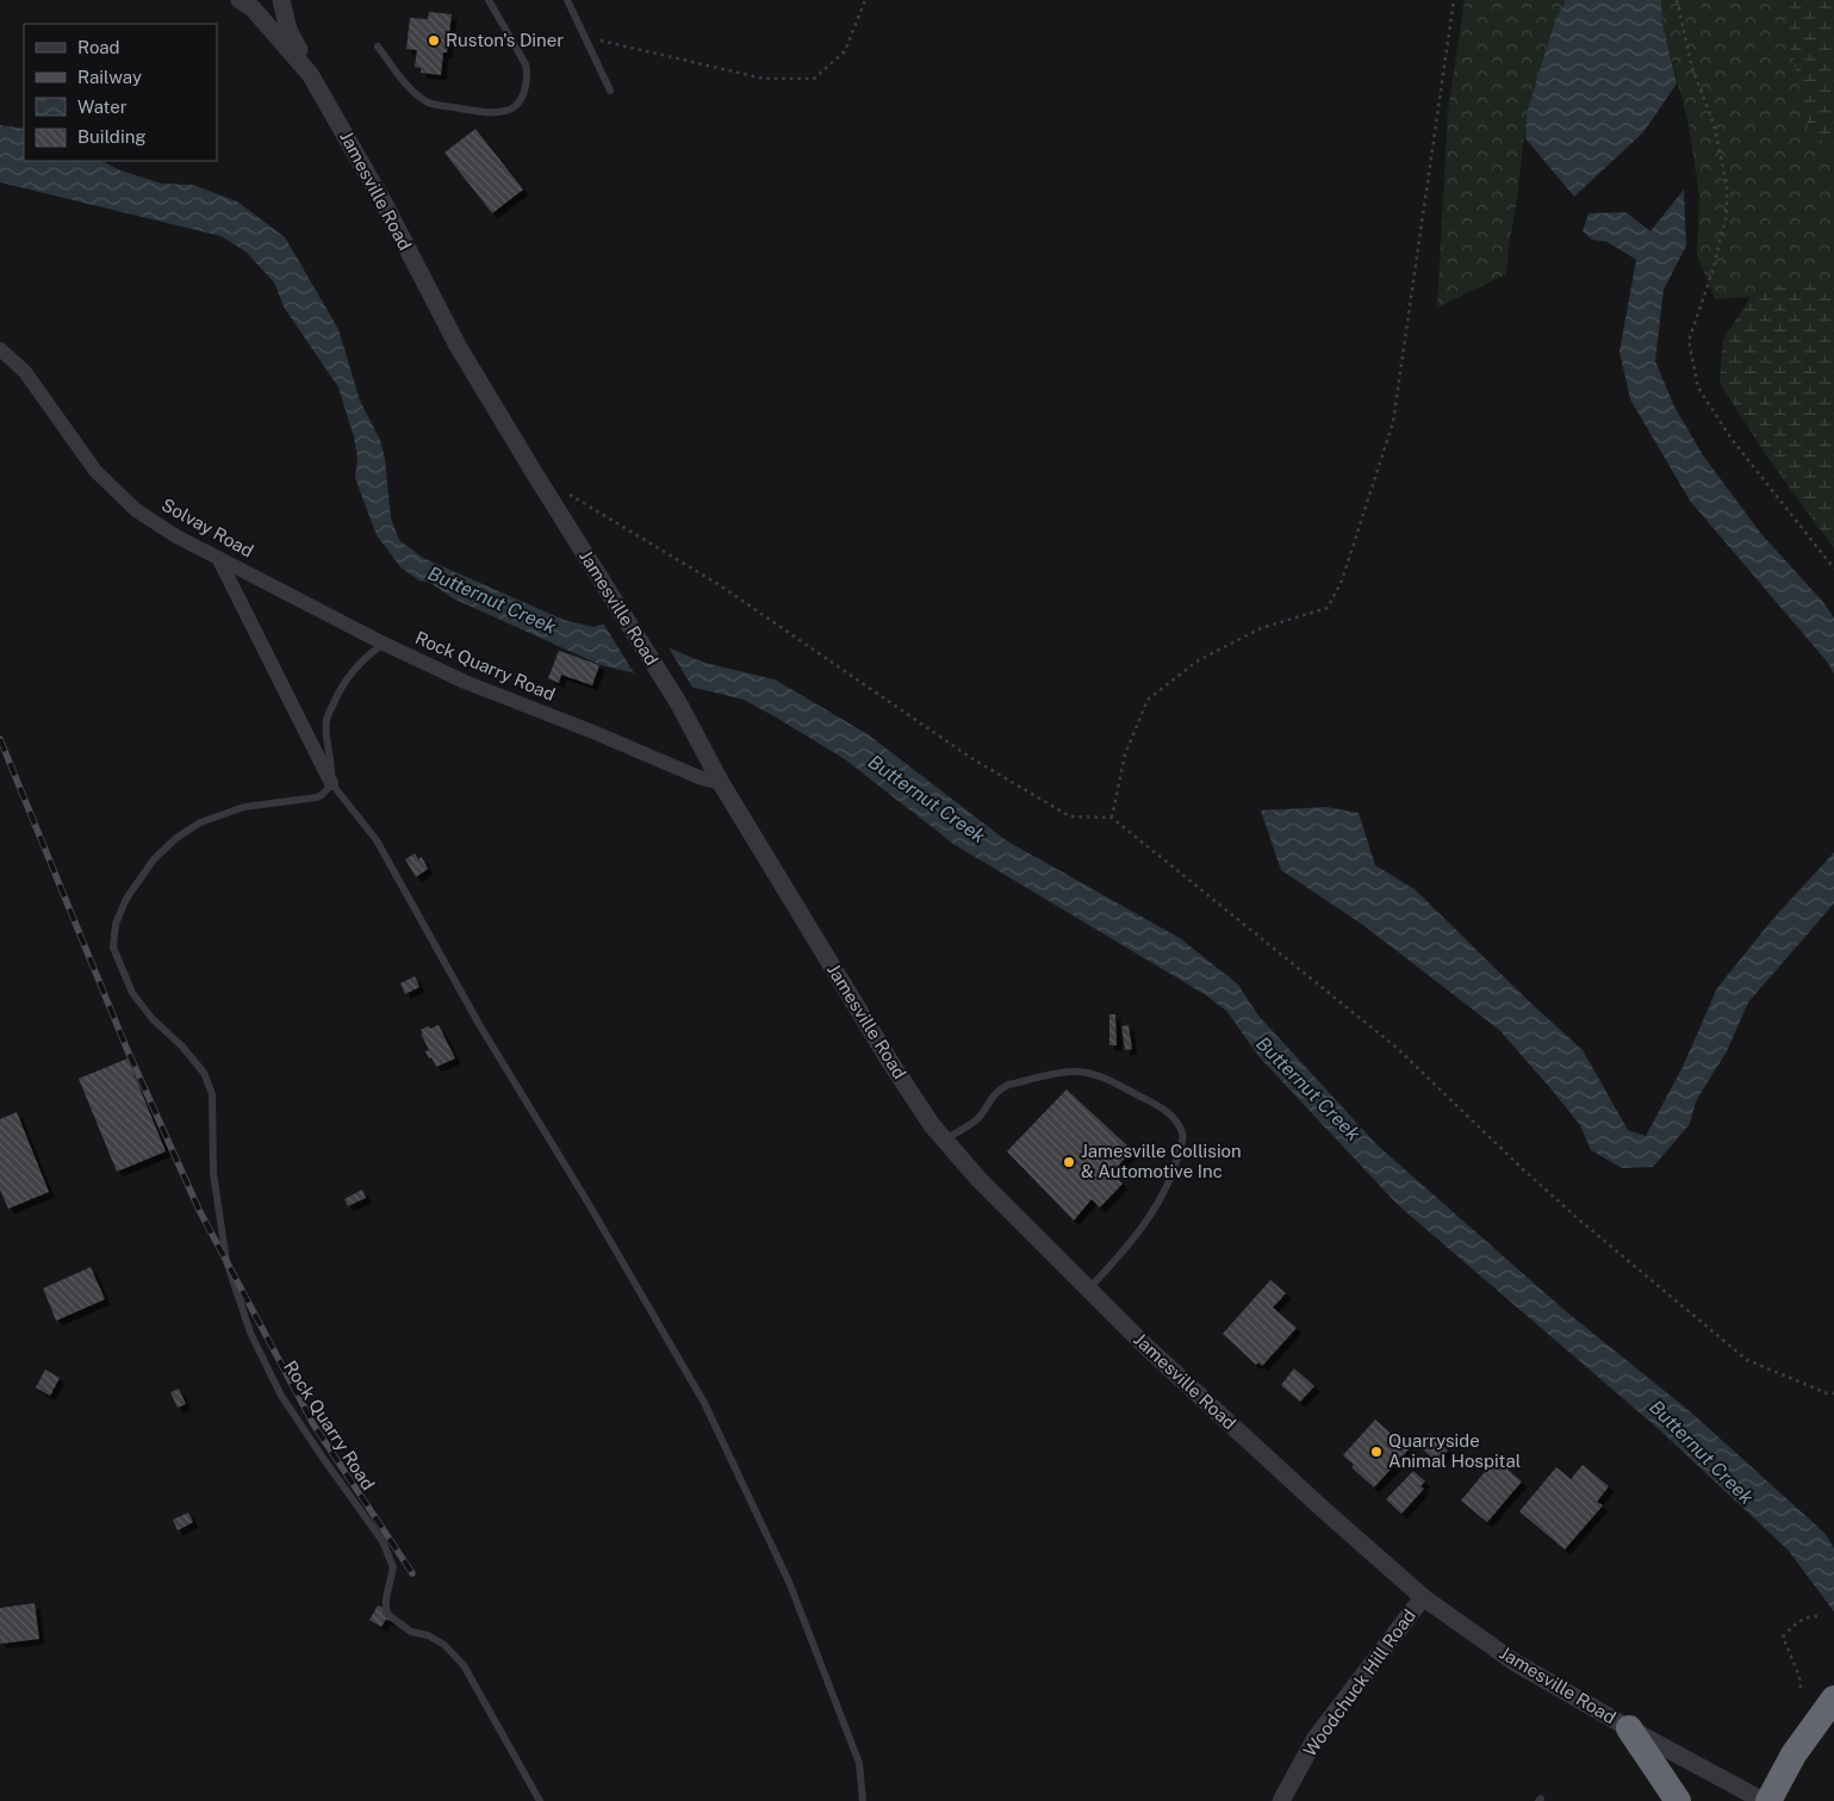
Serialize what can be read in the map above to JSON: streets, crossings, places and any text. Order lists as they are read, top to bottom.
{
  "streets": {
    "street": [
      "Jamesville Road",
      "Solvay Road",
      "Rock Quarry Road",
      "Woodchuck Hill Road"
    ]
  },
  "crossings": [
    ["Jamesville Road", "Rock Quarry Road"],
    ["Jamesville Road", "Woodchuck Hill Road"],
    ["Solvay Road", "Rock Quarry Road"]
  ],
  "water": ["Butternut Creek"],
  "places": ["Ruston's Diner", "Jamesville Collision & Automotive Inc", "Quarryside Animal Hospital"],
  "legend": [
    "Road",
    "Railway",
    "Water",
    "Building"
  ]
}
